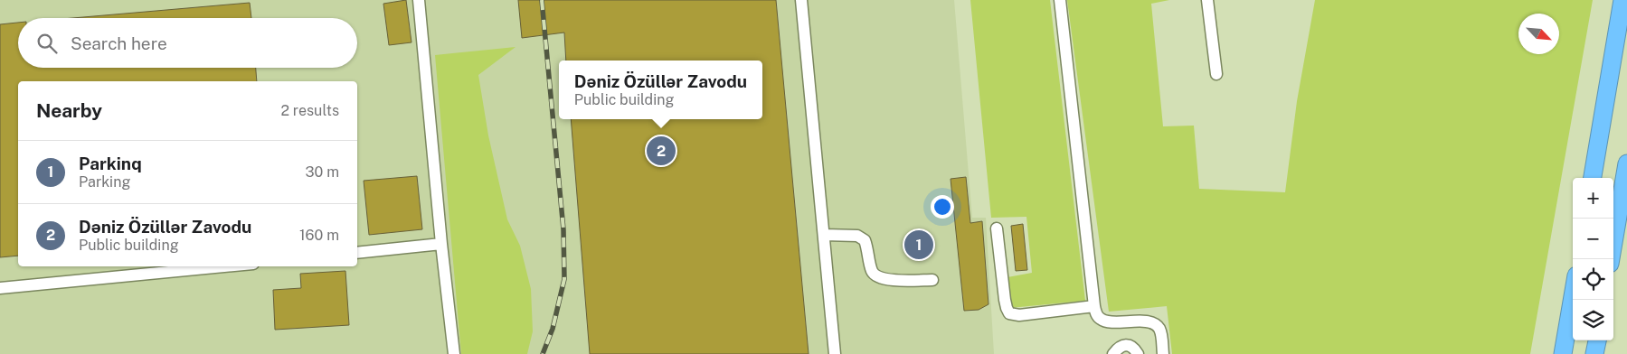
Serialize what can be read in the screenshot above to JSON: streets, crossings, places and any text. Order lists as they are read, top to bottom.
{
  "north": "bottom right",
  "page": {
    "search": "Search here",
    "popup": ["Dəniz Özüllər Zavodu", "Public building"],
    "heading": ["Nearby", "2 results"],
    "pins": ["2", "1"],
    "list": [
      {
        "mark": "1",
        "name": "Parkinq",
        "note": "Parking",
        "value": "30 m"
      },
      {
        "mark": "2",
        "name": "Dəniz Özüllər Zavodu",
        "note": "Public building",
        "value": "160 m"
      }
    ],
    "map_buttons": ["+", "−"]
  }
}
